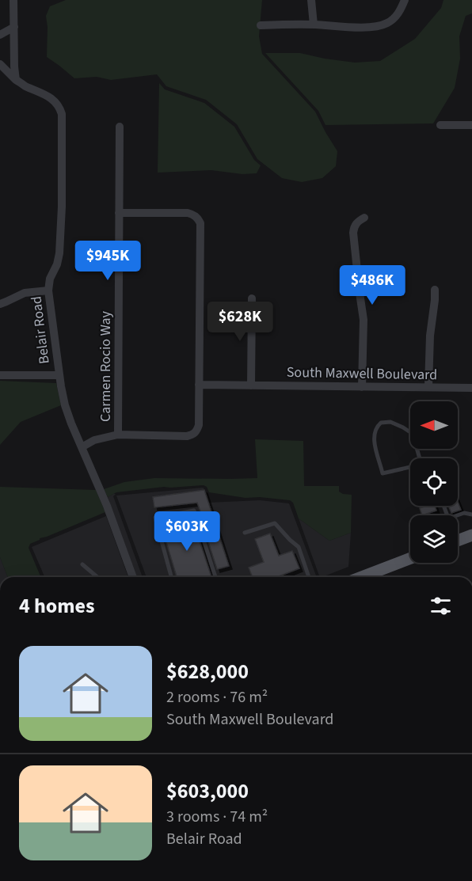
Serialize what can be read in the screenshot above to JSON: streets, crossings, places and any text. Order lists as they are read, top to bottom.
{
  "streets": {
    "street": ["Belair Road", "Carmen Rocio Way", "South Maxwell Boulevard"]
  },
  "north": "left",
  "page": {
    "price": [
      "$945K",
      "$486K",
      "$628K",
      "$603K"
    ],
    "heading": "4 homes",
    "list": [
      {
        "name": "$628,000",
        "note": "2 rooms · 76 m² · South Maxwell Boulevard"
      },
      {
        "name": "$603,000",
        "note": "3 rooms · 74 m² · Belair Road"
      }
    ]
  }
}
